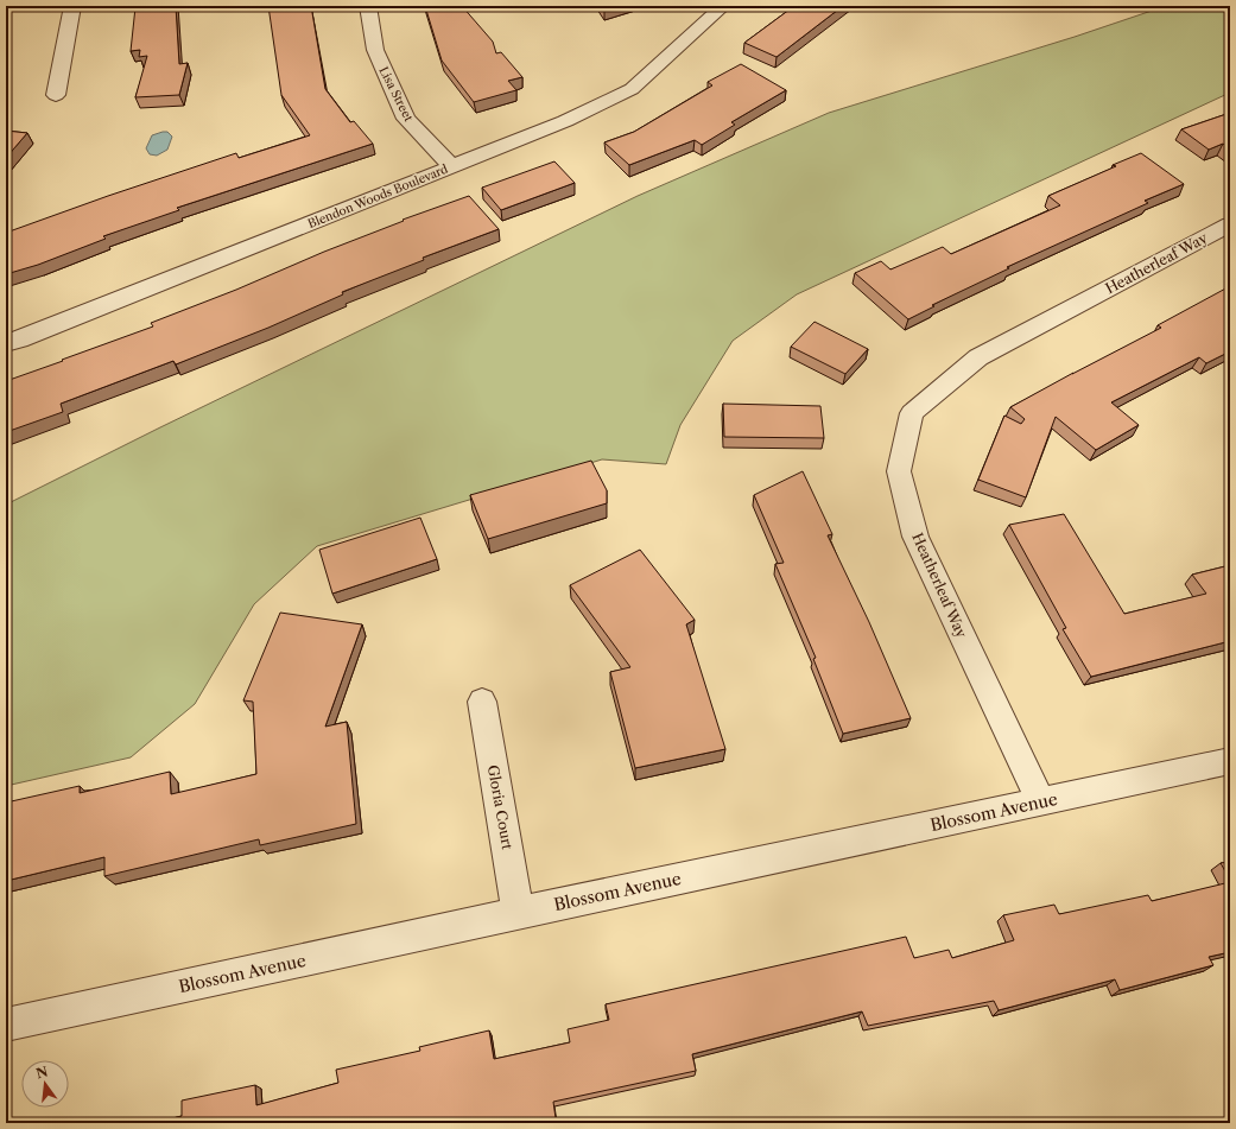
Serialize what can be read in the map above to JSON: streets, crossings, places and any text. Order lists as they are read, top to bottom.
{
  "streets": {
    "street": [
      "Lisa Street",
      "Blendon Woods Boulevard",
      "Heatherleaf Way",
      "Gloria Court",
      "Blossom Avenue"
    ]
  },
  "crossings": [
    ["Lisa Street", "Blendon Woods Boulevard"],
    ["Heatherleaf Way", "Blossom Avenue"],
    ["Gloria Court", "Blossom Avenue"]
  ],
  "north": "top"
}
